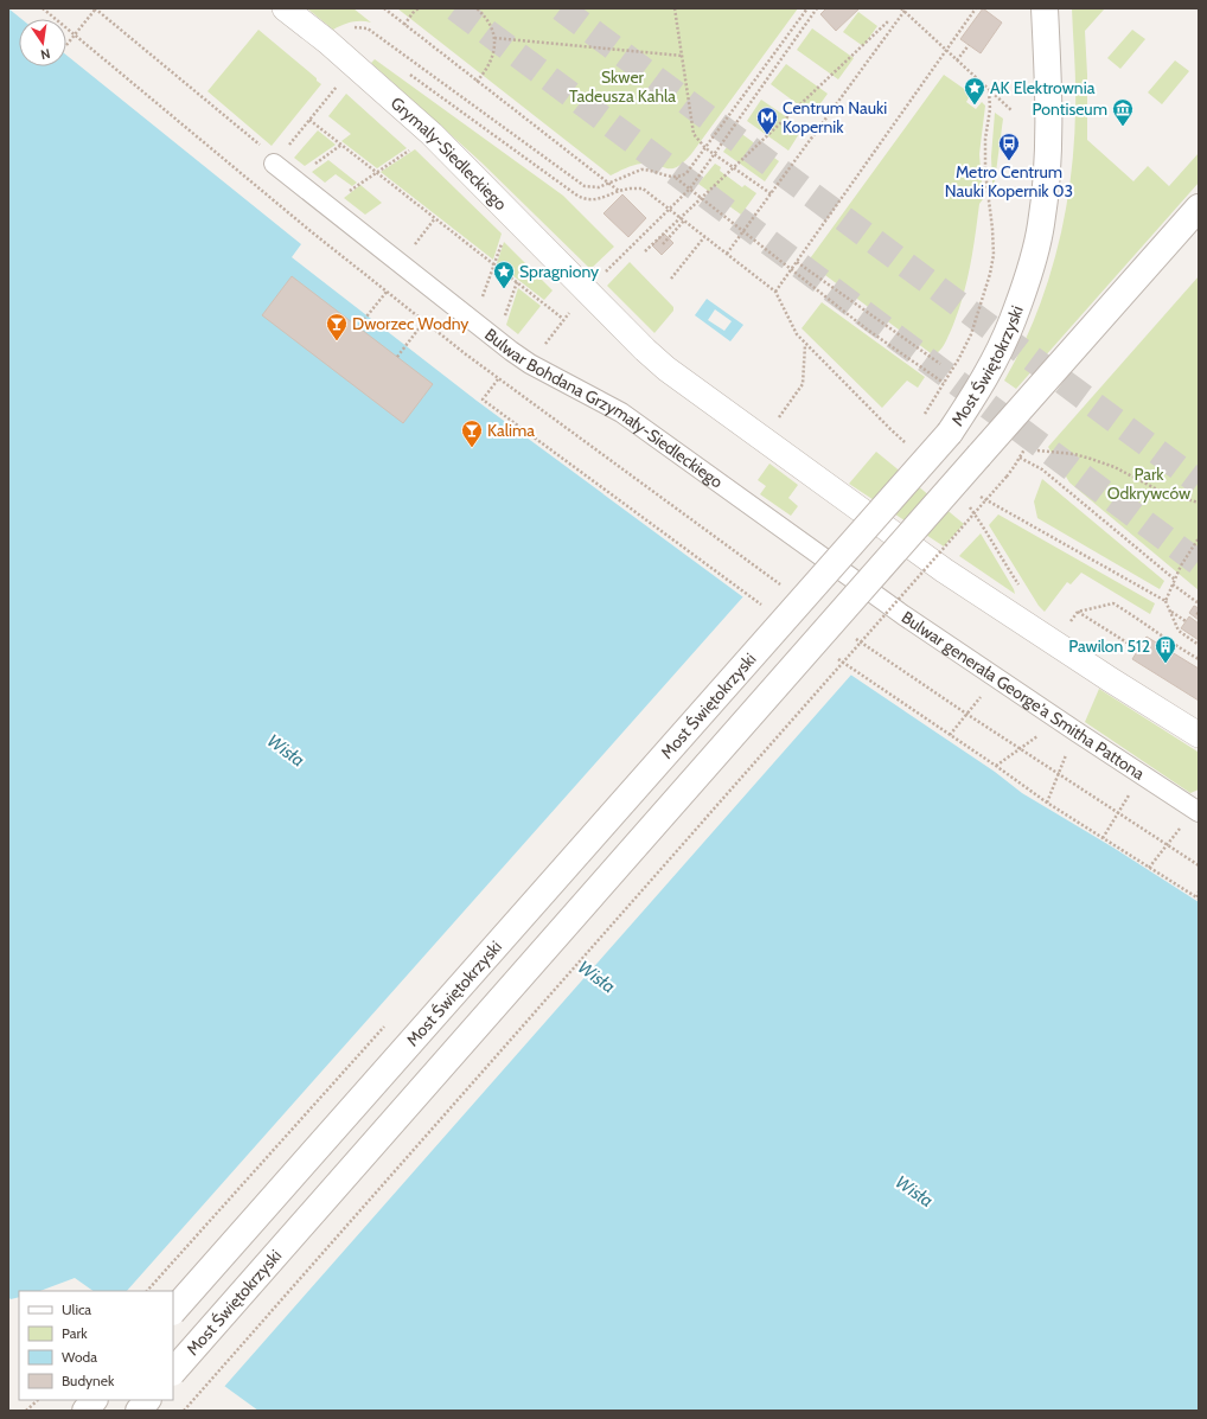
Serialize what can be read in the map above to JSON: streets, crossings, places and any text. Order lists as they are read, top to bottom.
{
  "streets": {
    "street": [
      "Grymaly-Siedleckiego",
      "Most Świętokrzyski",
      "Bulwar Bohdana Grzymały-Siedleckiego",
      "Bulwar generała George'a Smitha Pattona"
    ]
  },
  "crossings": [
    ["Bulwar Bohdana Grzymały-Siedleckiego", "Bulwar generała George'a Smitha Pattona"]
  ],
  "water": ["Wisła"],
  "parks": ["Skwer Tadeusza Kahla", "Park Odkrywców"],
  "places": {
    "place": ["AK Elektrownia", "Spragniony"],
    "museum": ["Pontiseum"],
    "metro station": ["Centrum Nauki Kopernik"],
    "bus stop": ["Metro Centrum Nauki Kopernik 03"],
    "bar": ["Dworzec Wodny", "Kalima"],
    "building": ["Pawilon 512"]
  },
  "legend": [
    "Ulica",
    "Park",
    "Woda",
    "Budynek"
  ],
  "north": "bottom"
}
